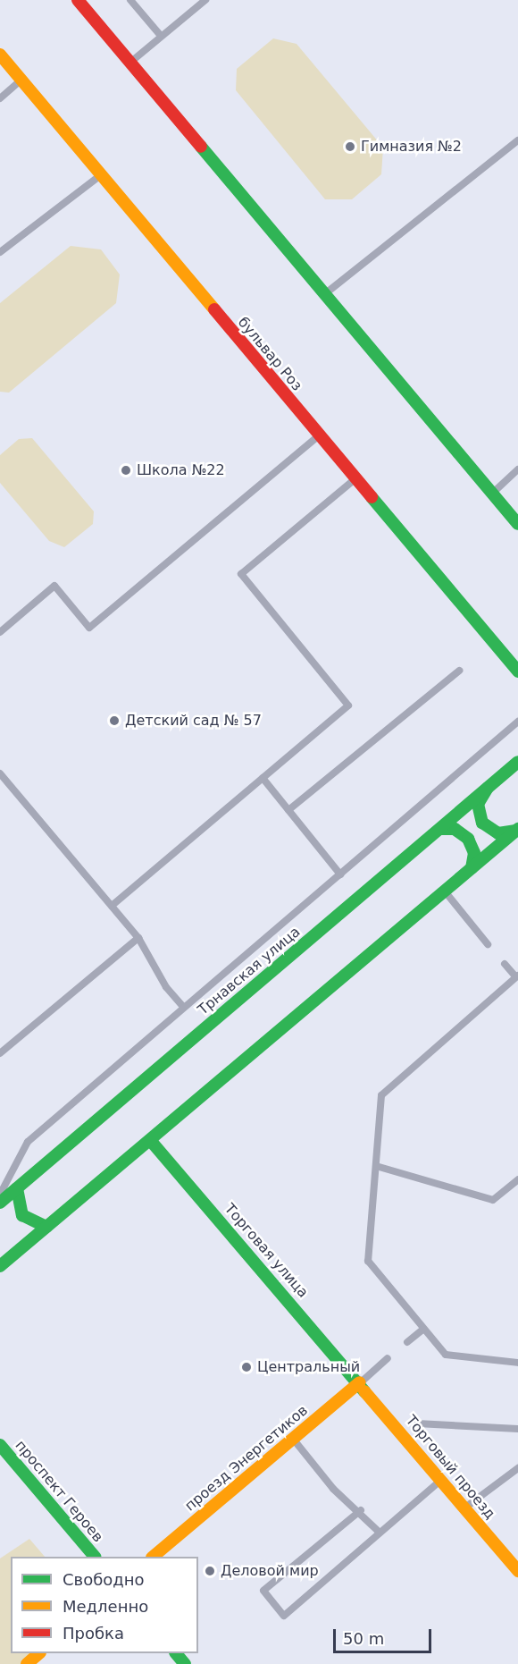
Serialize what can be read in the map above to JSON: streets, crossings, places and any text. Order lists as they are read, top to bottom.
{
  "streets": {
    "street": [
      "бульвар Роз",
      "Трнавская улица",
      "Торговая улица",
      "проезд Энергетиков",
      "Торговый проезд",
      "проспект Героев"
    ]
  },
  "crossings": [
    ["Торговая улица", "проезд Энергетиков"],
    ["Торговая улица", "Торговый проезд"],
    ["проезд Энергетиков", "Торговый проезд"]
  ],
  "places": [
    "Гимназия №2",
    "Школа №22",
    "Детский сад № 57",
    "Центральный",
    "Деловой мир"
  ],
  "legend": ["Свободно", "Медленно", "Пробка"],
  "scale_bar": "50 m"
}
